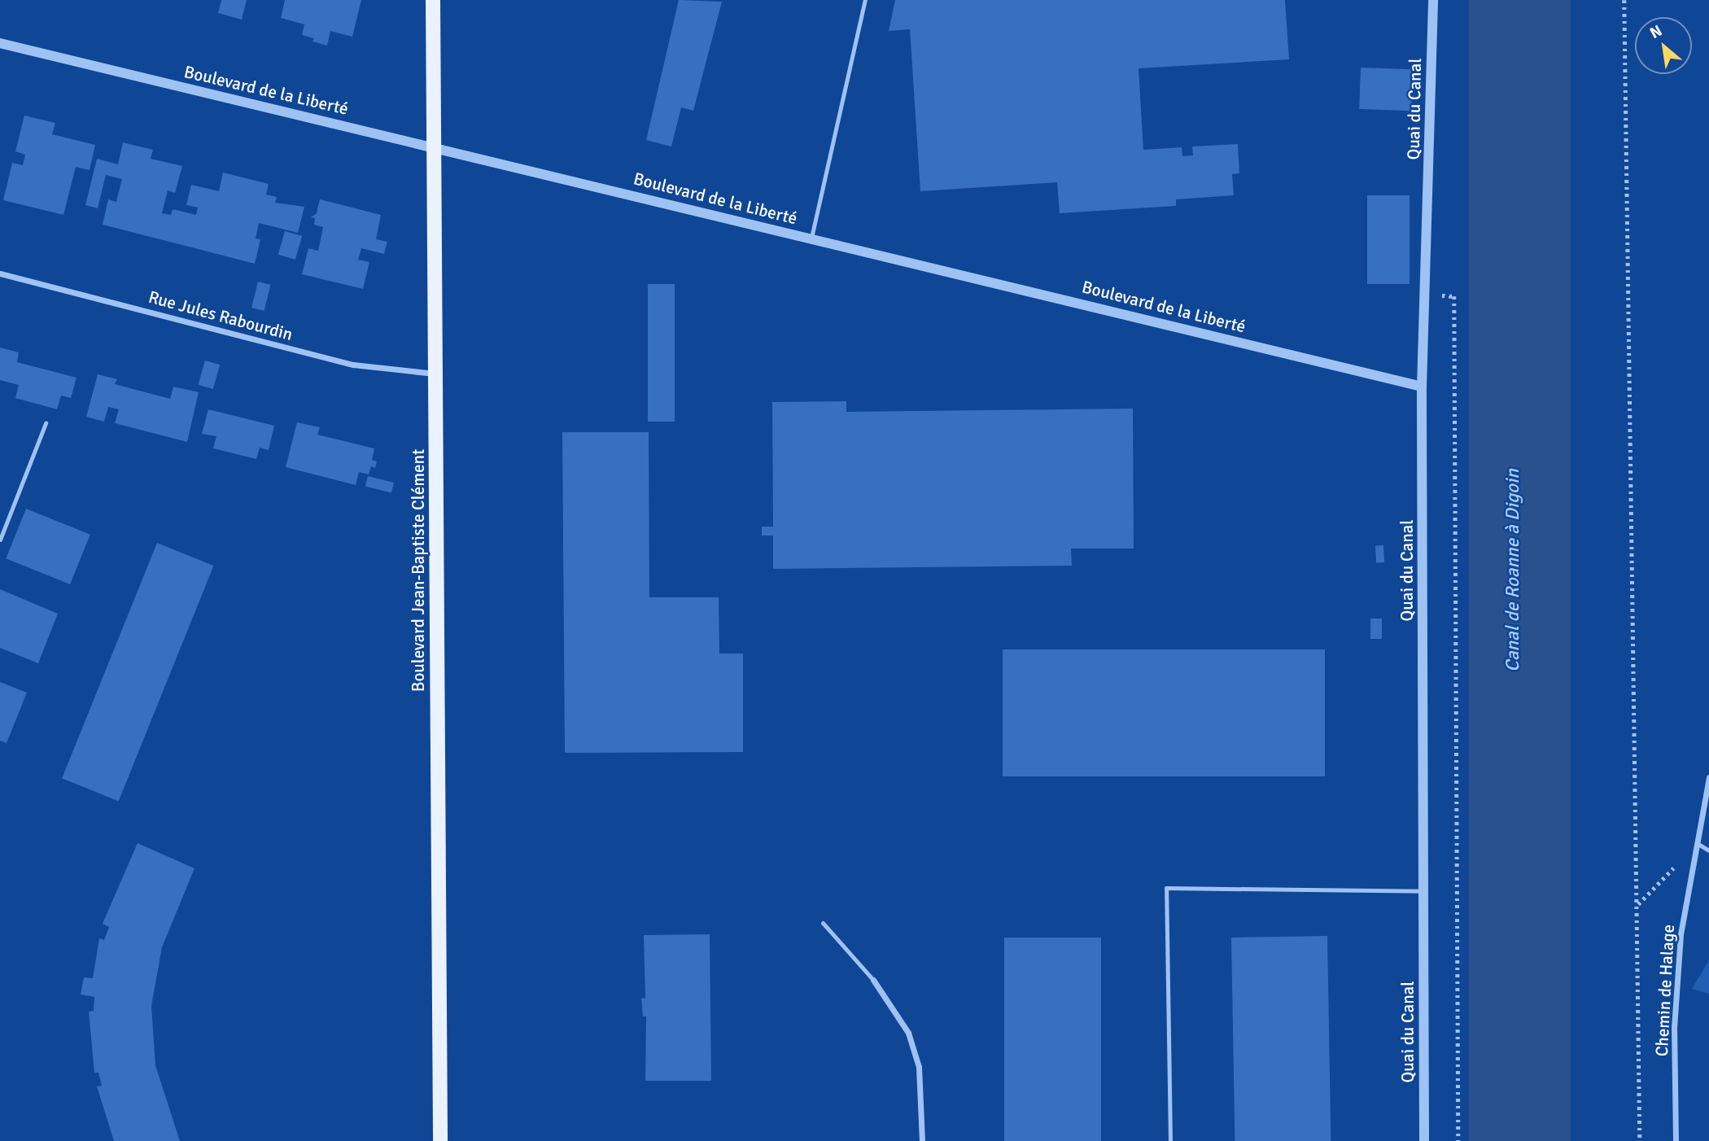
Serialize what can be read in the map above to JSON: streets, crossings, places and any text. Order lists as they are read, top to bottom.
{
  "streets": {
    "main road": ["Boulevard Jean-Baptiste Clément"],
    "street": [
      "Boulevard de la Liberté",
      "Quai du Canal",
      "Rue Jules Rabourdin",
      "Chemin de Halage"
    ]
  },
  "crossings": [
    ["Boulevard de la Liberté", "Quai du Canal"],
    ["Boulevard de la Liberté", "Boulevard Jean-Baptiste Clément"],
    ["Rue Jules Rabourdin", "Boulevard Jean-Baptiste Clément"]
  ],
  "water": ["Canal de Roanne à Digoin"],
  "north": "top left"
}
